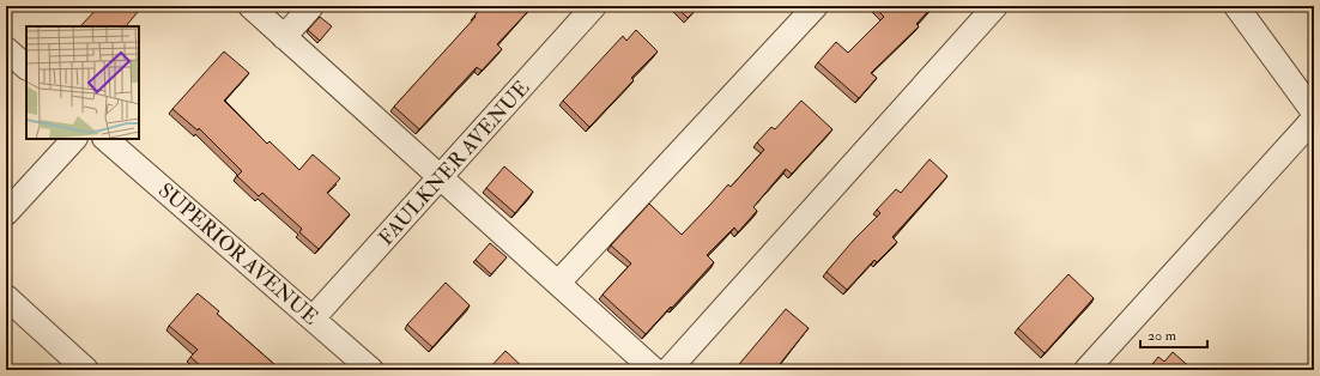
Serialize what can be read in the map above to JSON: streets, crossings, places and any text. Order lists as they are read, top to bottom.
{
  "streets": {
    "street": ["FAULKNER AVENUE", "SUPERIOR AVENUE"]
  },
  "crossings": [
    ["FAULKNER AVENUE", "SUPERIOR AVENUE"]
  ],
  "scale_bar": "20 m"
}
